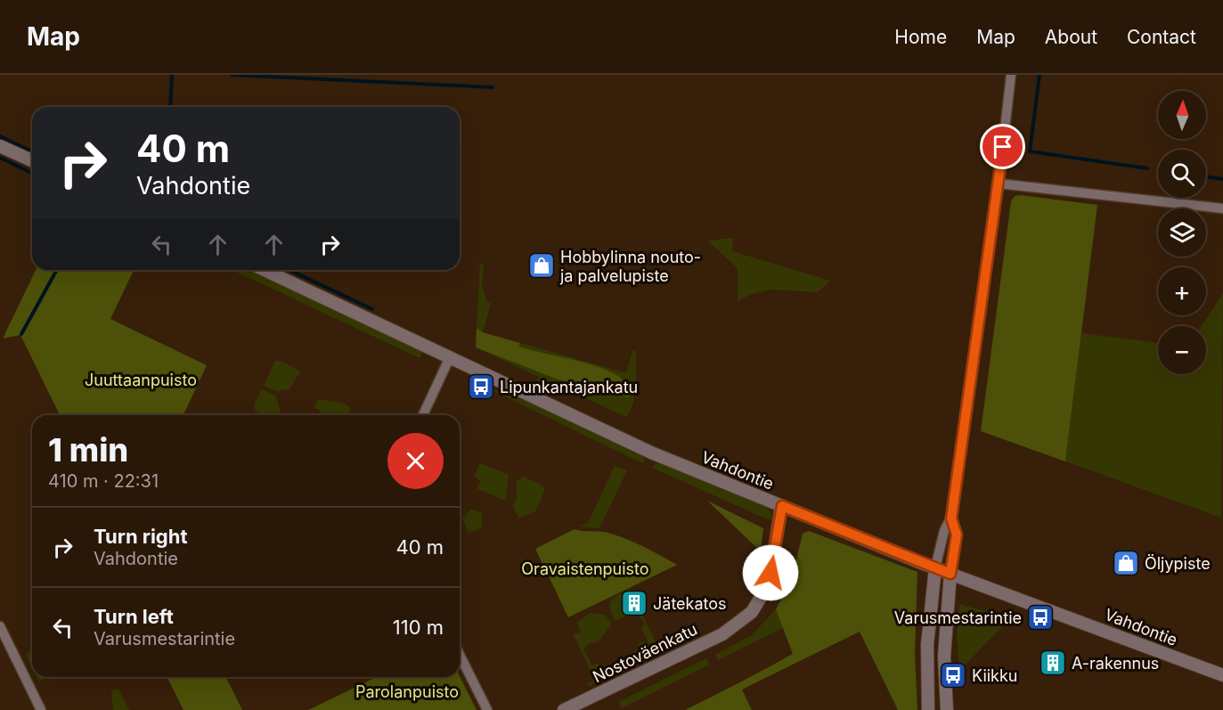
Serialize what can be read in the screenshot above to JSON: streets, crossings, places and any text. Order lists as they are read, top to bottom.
{
  "streets": {
    "street": ["Vahdontie", "Nostoväenkatu"]
  },
  "crossings": [
    ["Vahdontie", "Nostoväenkatu"]
  ],
  "parks": ["Juuttaanpuisto", "Oravaistenpuisto", "Parolanpuisto"],
  "places": {
    "shop": ["Hobbylinna nouto- ja palvelupiste", "Öljypiste"],
    "bus stop": ["Lipunkantajankatu", "Varusmestarintie", "Kiikku"],
    "building": ["Jätekatos", "A-rakennus"]
  },
  "north": "top",
  "page": {
    "header": "Map",
    "nav": [
      "Home",
      "Map",
      "About",
      "Contact"
    ],
    "map_buttons": ["+", "−"],
    "turn": ["40 m", "Vahdontie"],
    "heading": ["1 min", "410 m · 22:31"],
    "list": [
      {
        "name": "Turn right",
        "note": "Vahdontie",
        "value": "40 m"
      },
      {
        "name": "Turn left",
        "note": "Varusmestarintie",
        "value": "110 m"
      }
    ]
  }
}
